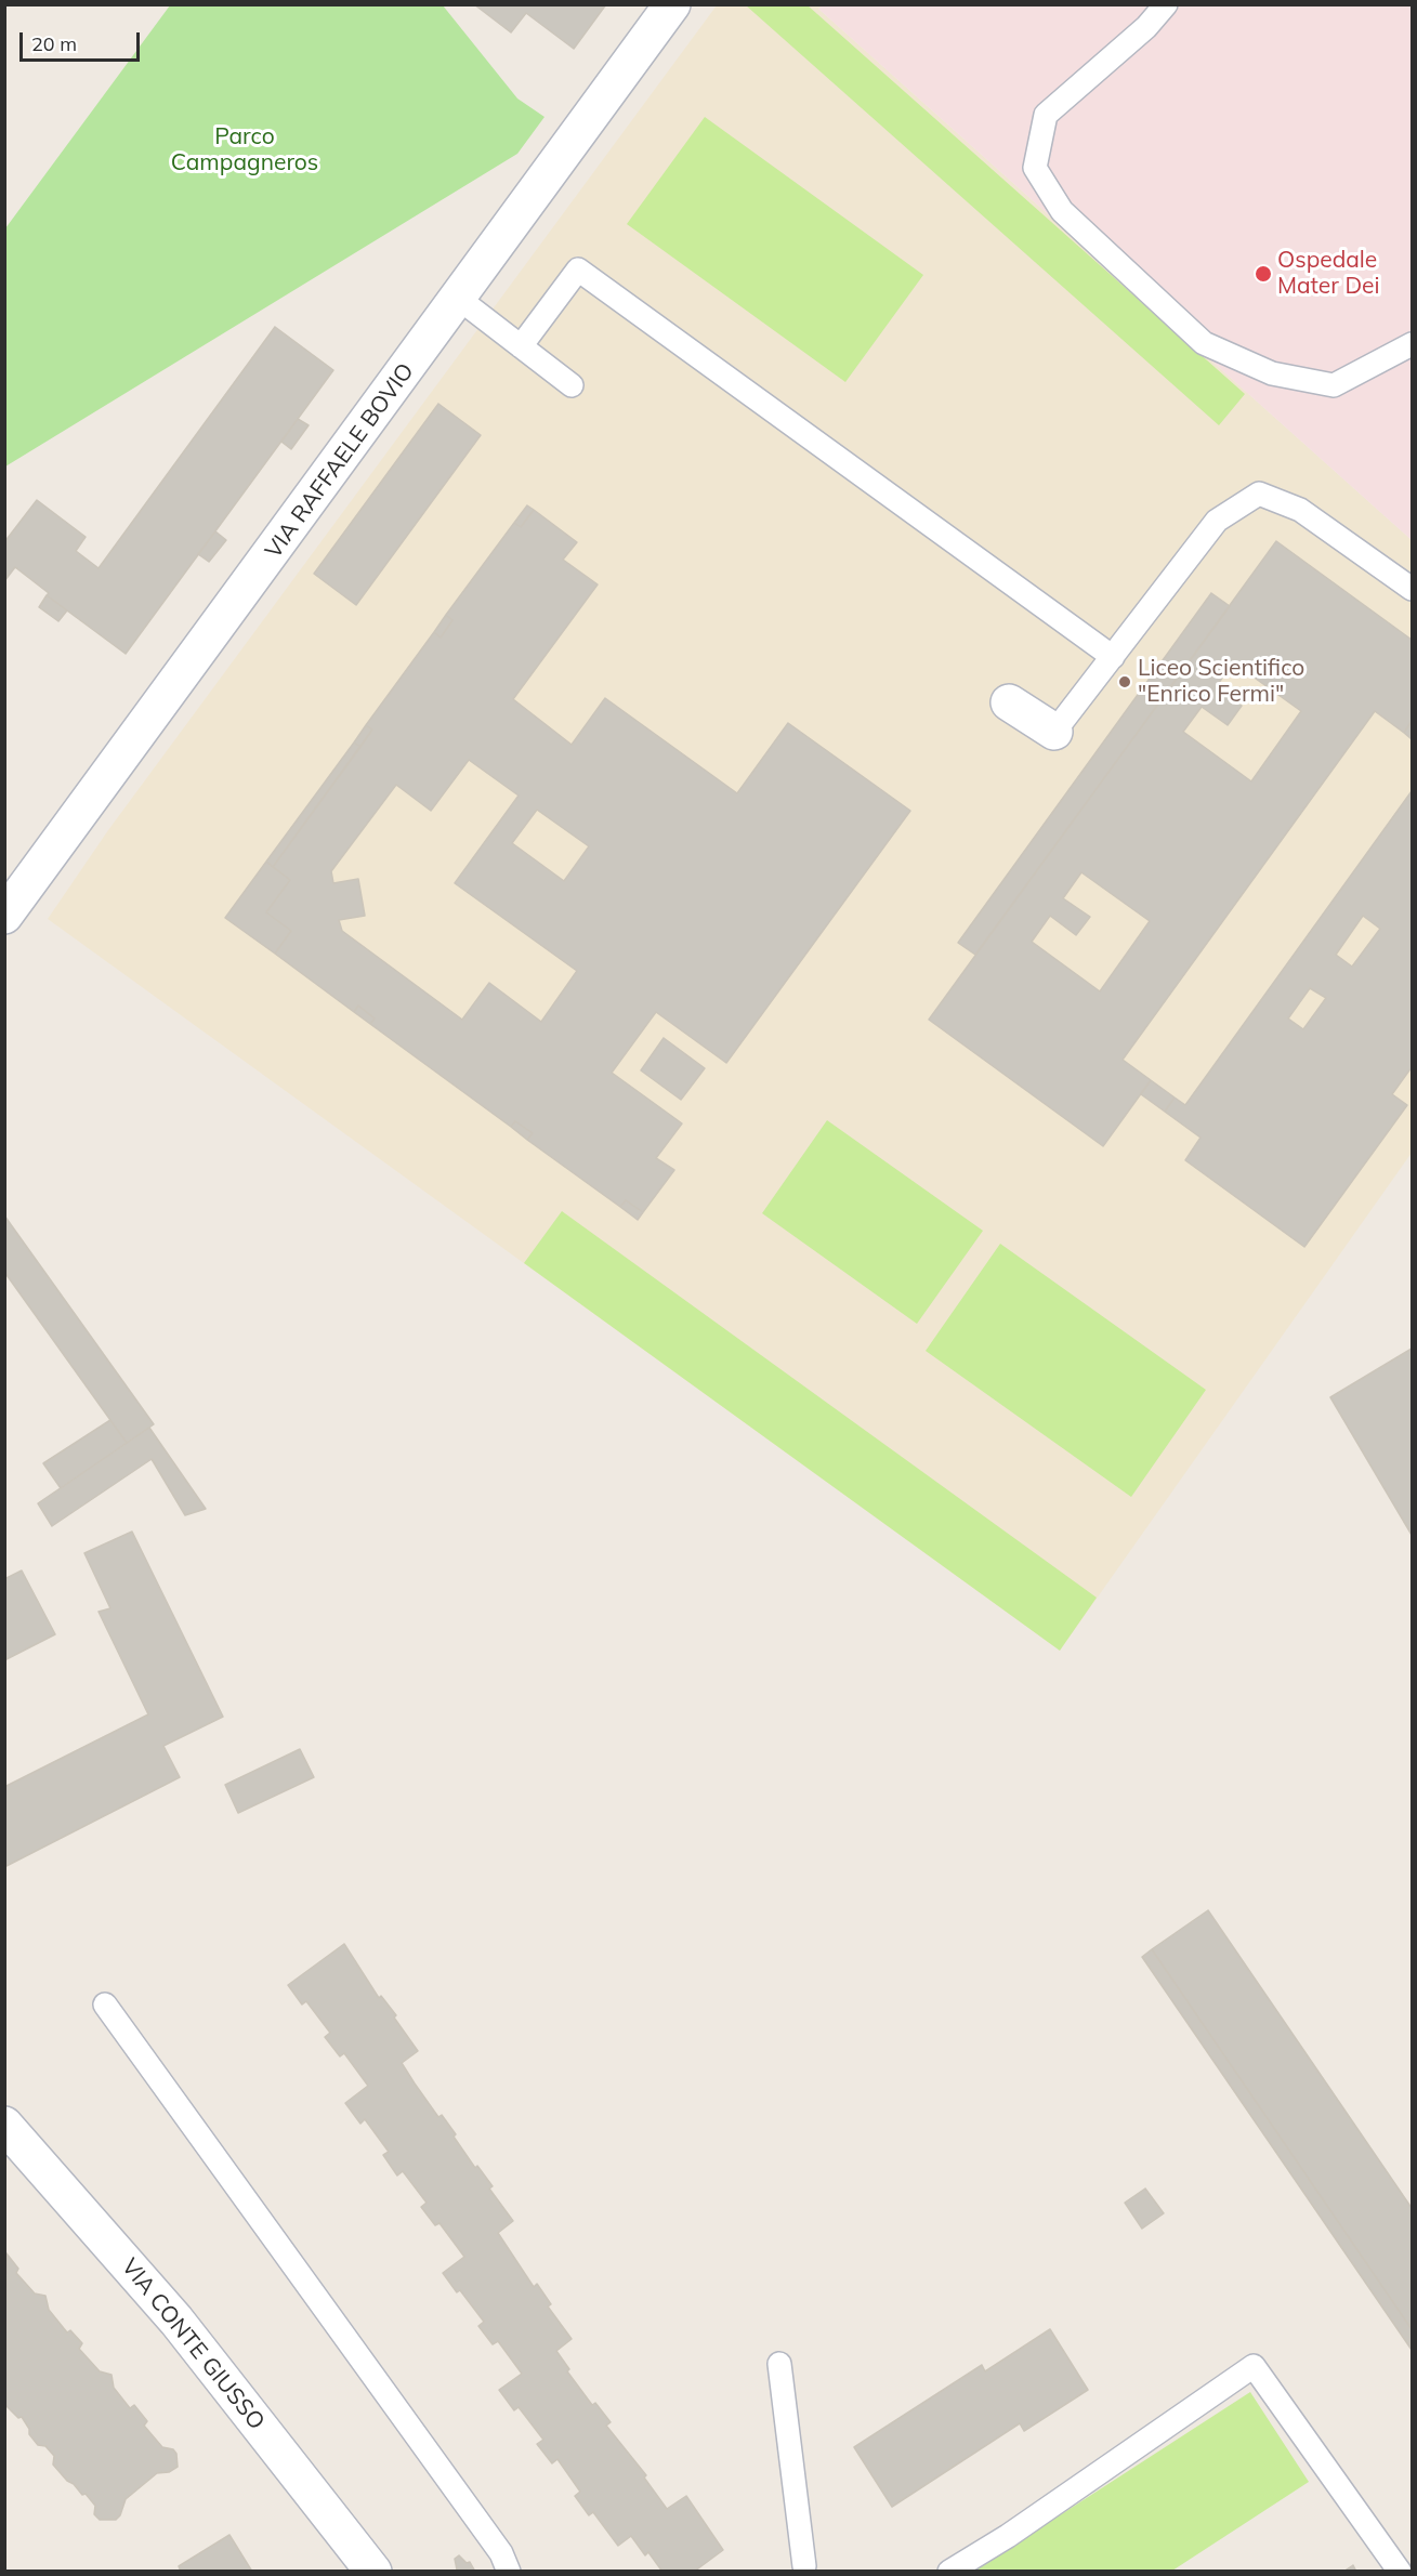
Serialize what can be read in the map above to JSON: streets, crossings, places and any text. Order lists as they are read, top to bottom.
{
  "streets": {
    "street": ["VIA RAFFAELE BOVIO", "VIA CONTE GIUSSO"]
  },
  "parks": ["Parco Campagneros"],
  "places": ["Ospedale Mater Dei", "Liceo Scientifico \"Enrico Fermi\""],
  "scale_bar": "20 m"
}
